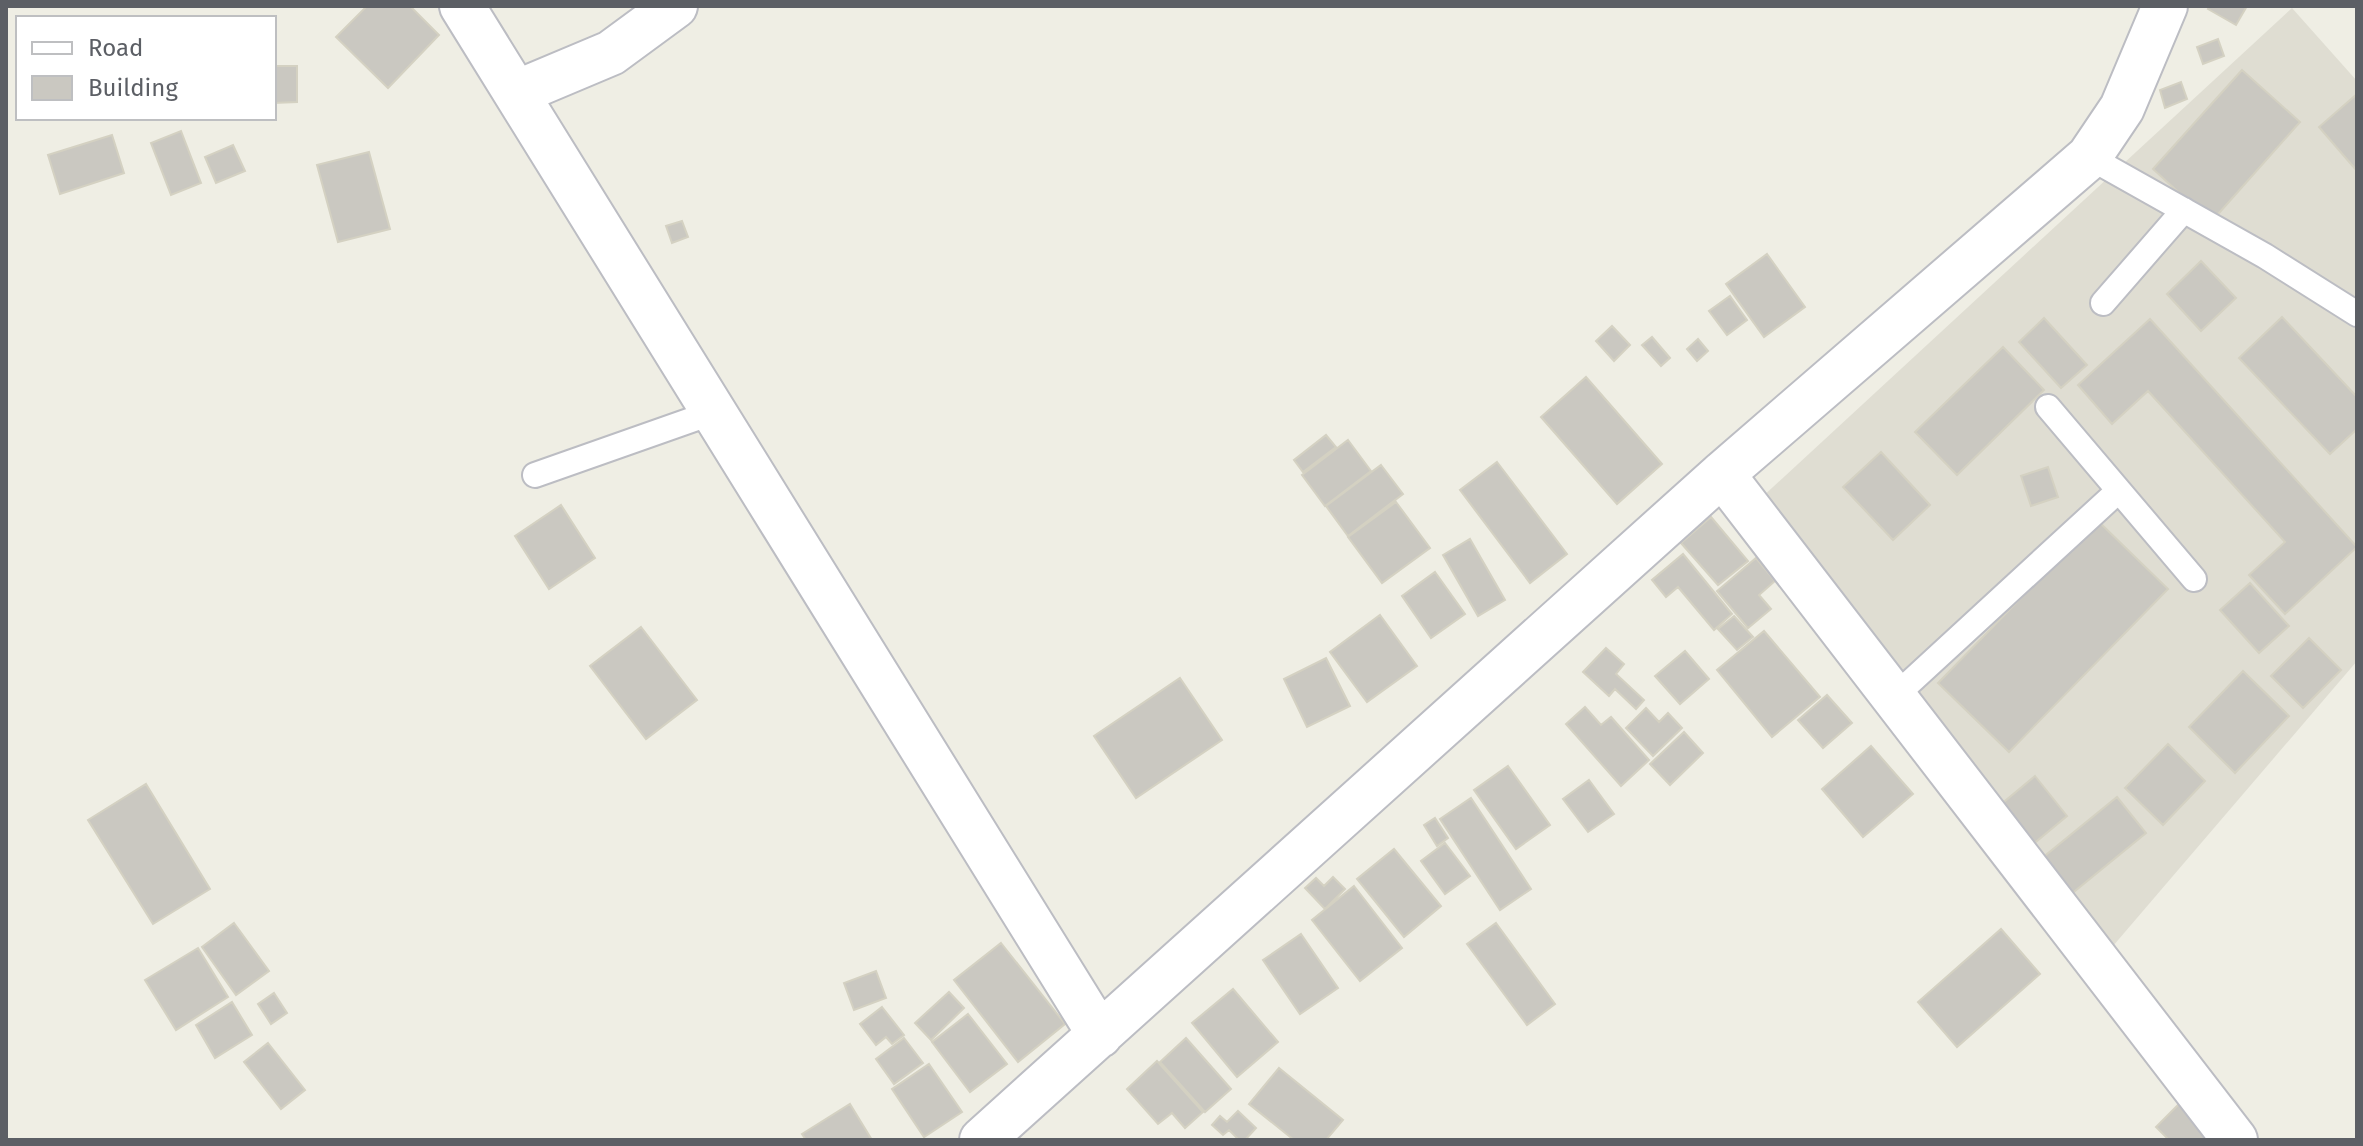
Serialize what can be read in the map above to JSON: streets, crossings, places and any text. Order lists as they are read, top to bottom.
{
  "legend": ["Road", "Building"]
}
